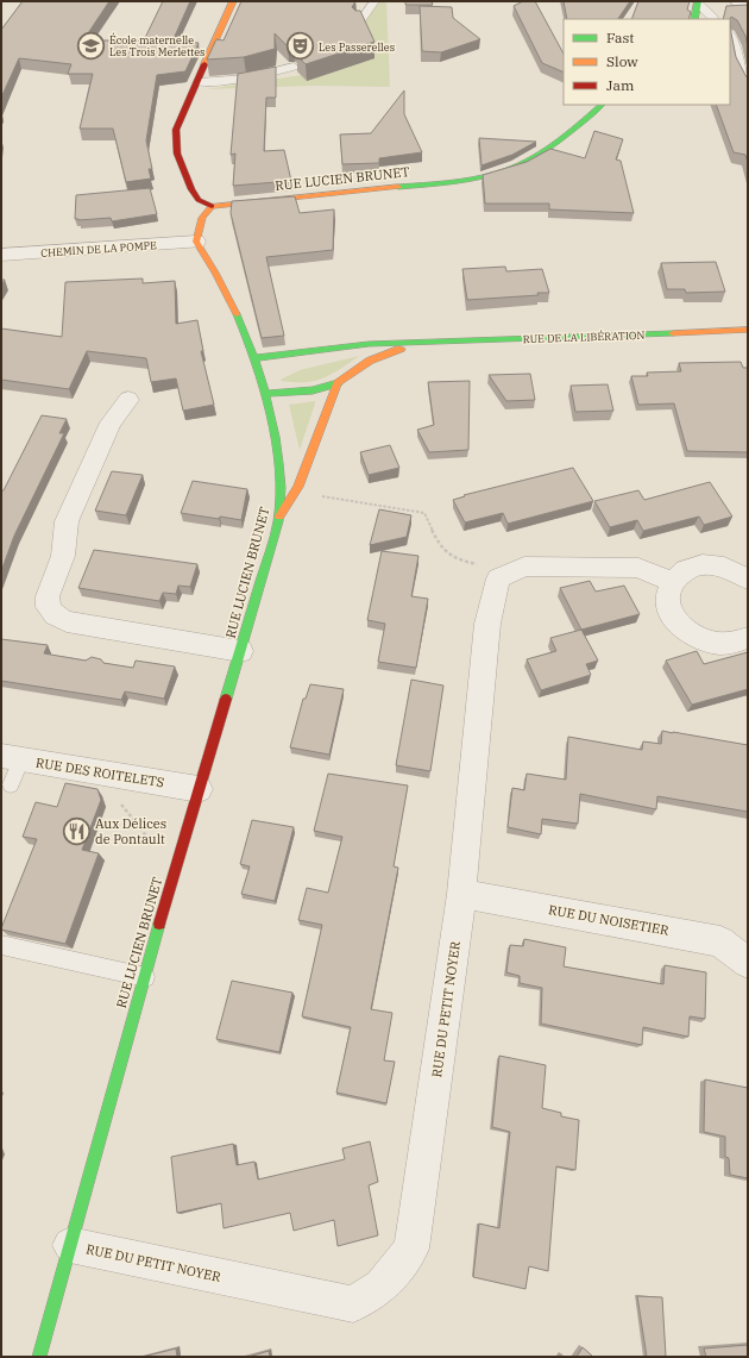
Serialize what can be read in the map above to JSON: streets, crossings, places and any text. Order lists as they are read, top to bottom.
{
  "streets": {
    "street": [
      "RUE LUCIEN BRUNET",
      "CHEMIN DE LA POMPE",
      "RUE DE LA LIBÉRATION",
      "RUE DES ROITELETS",
      "RUE DU NOISETIER",
      "RUE DU PETIT NOYER"
    ]
  },
  "crossings": [
    ["RUE LUCIEN BRUNET", "CHEMIN DE LA POMPE"],
    ["RUE LUCIEN BRUNET", "RUE DE LA LIBÉRATION"],
    ["RUE LUCIEN BRUNET", "RUE DES ROITELETS"],
    ["RUE LUCIEN BRUNET", "RUE DU PETIT NOYER"],
    ["RUE DU NOISETIER", "RUE DU PETIT NOYER"]
  ],
  "places": {
    "school or university": ["École maternelle Les Trois Merlettes"],
    "theatre": ["Les Passerelles"],
    "restaurant": ["Aux Délices de Pontault"]
  },
  "legend": ["Fast", "Slow", "Jam"]
}
